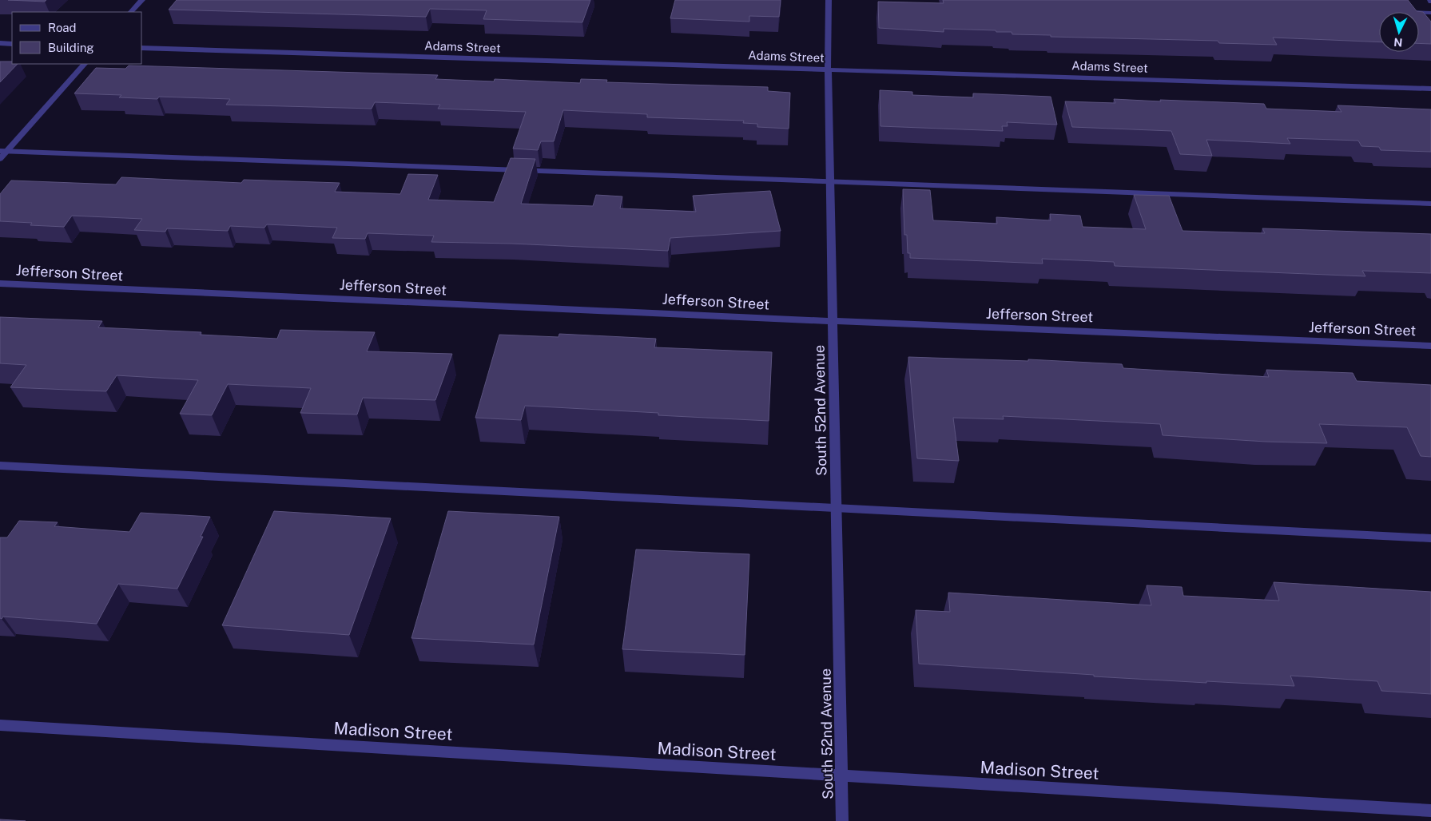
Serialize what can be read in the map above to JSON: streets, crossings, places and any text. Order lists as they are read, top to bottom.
{
  "streets": {
    "street": [
      "Adams Street",
      "Jefferson Street",
      "South 52nd Avenue",
      "Madison Street"
    ]
  },
  "crossings": [
    ["Adams Street", "South 52nd Avenue"],
    ["Jefferson Street", "South 52nd Avenue"],
    ["South 52nd Avenue", "Madison Street"]
  ],
  "legend": ["Road", "Building"],
  "north": "bottom"
}
